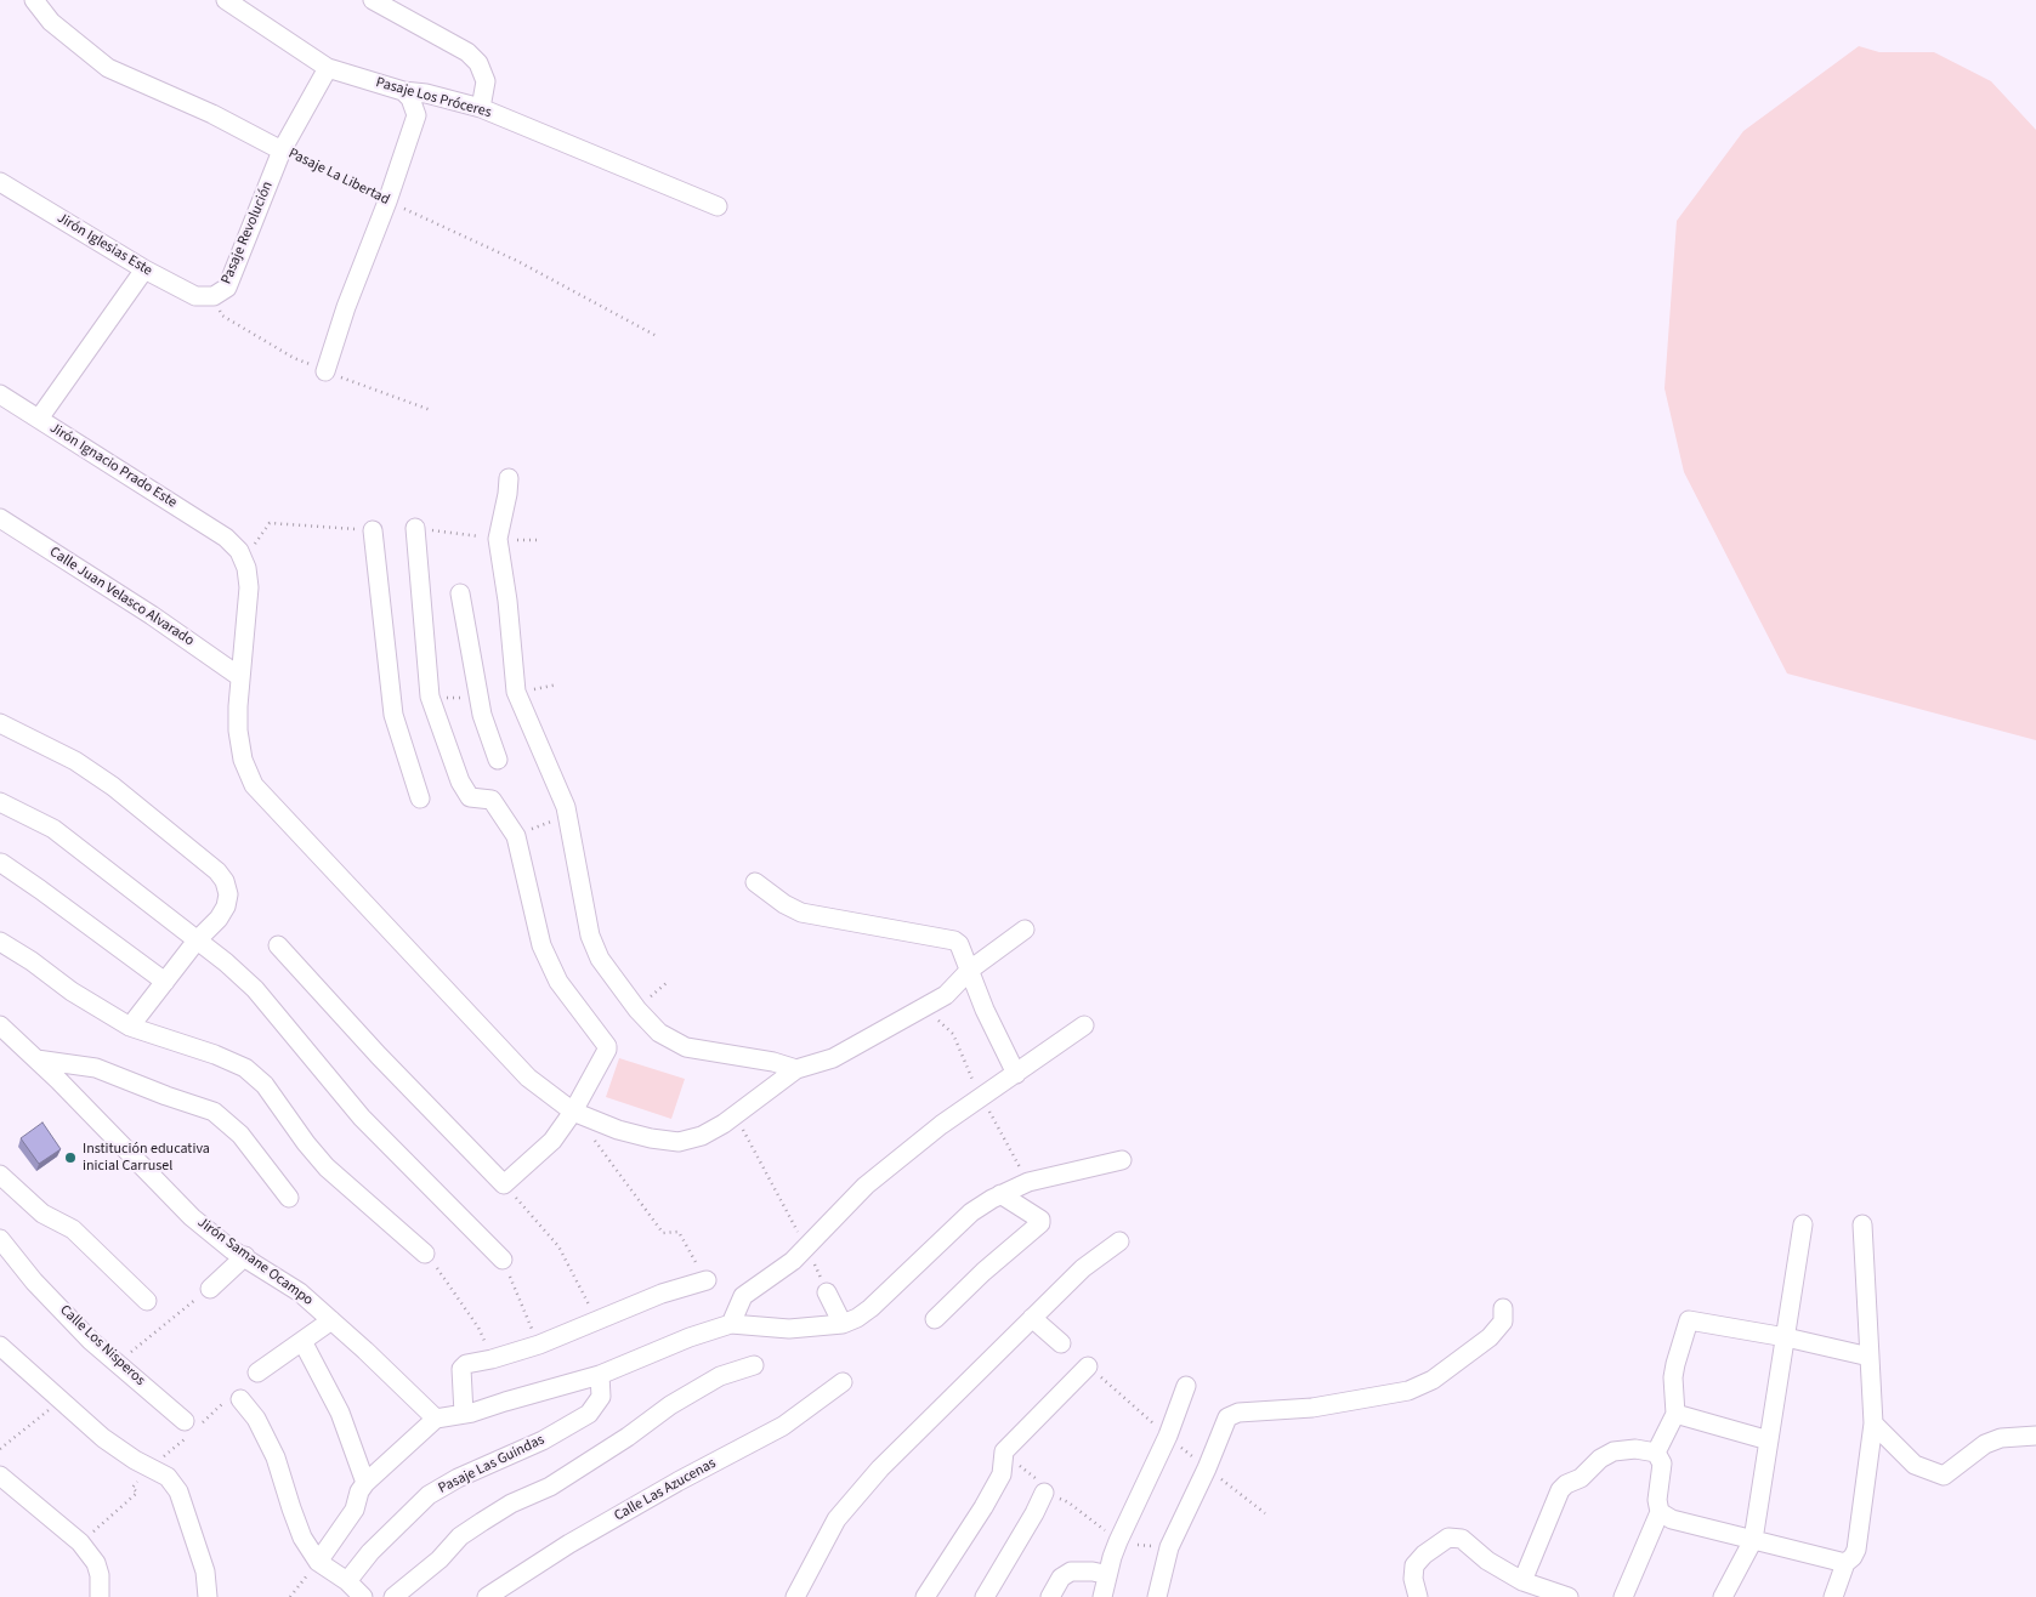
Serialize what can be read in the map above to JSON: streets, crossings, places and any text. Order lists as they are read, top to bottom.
{
  "streets": {
    "street": [
      "Pasaje Los Próceres",
      "Pasaje La Libertad",
      "Pasaje Revolución",
      "Jirón Iglesias Este",
      "Jirón Ignacio Prado Este",
      "Calle Juan Velasco Alvarado",
      "Jirón Samane Ocampo",
      "Calle Los Nisperos",
      "Pasaje Las Guindas",
      "Calle Las Azucenas"
    ]
  },
  "crossings": [
    ["Pasaje Los Próceres", "Pasaje Revolución"],
    ["Pasaje La Libertad", "Pasaje Revolución"],
    ["Pasaje Revolución", "Jirón Iglesias Este"],
    ["Jirón Ignacio Prado Este", "Calle Juan Velasco Alvarado"]
  ],
  "places": ["Institución educativa inicial Carrusel"]
}
